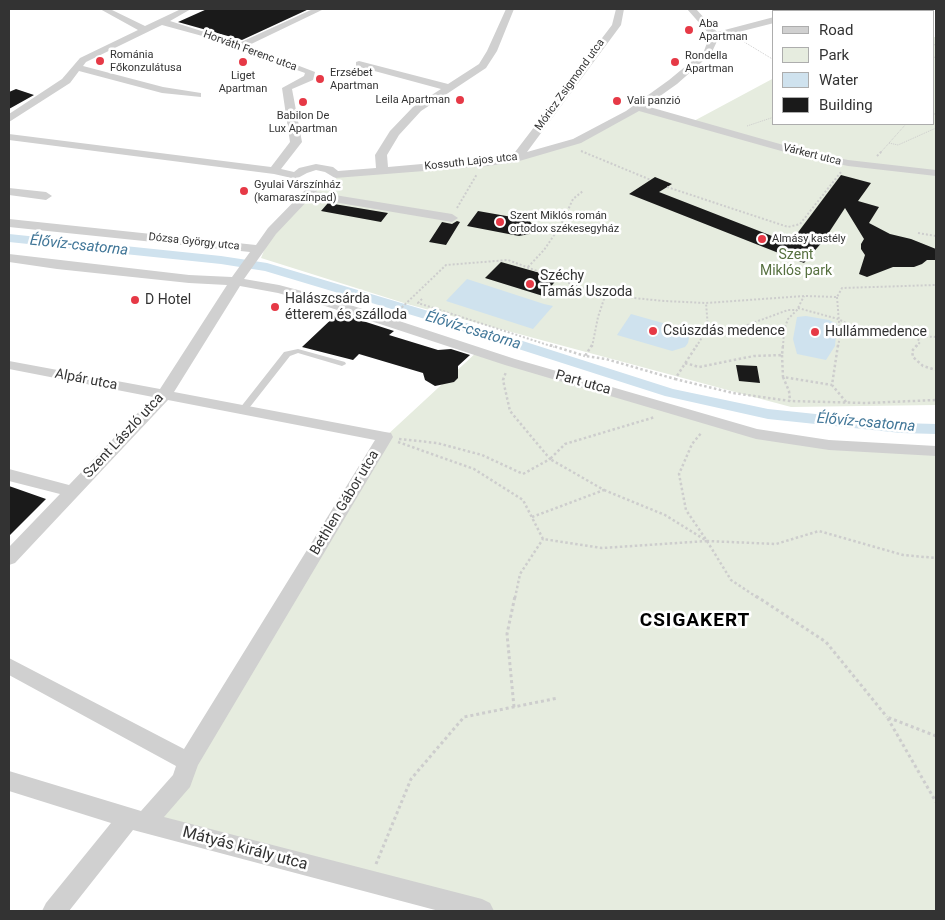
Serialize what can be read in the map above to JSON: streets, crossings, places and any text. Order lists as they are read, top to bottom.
{
  "streets": {
    "street": [
      "Horváth Ferenc utca",
      "Móricz Zsigmond utca",
      "Várkert utca",
      "Kossuth Lajos utca",
      "Dózsa György utca",
      "Alpár utca",
      "Part utca",
      "Szent László utca",
      "Bethlen Gábor utca",
      "Mátyás király utca"
    ]
  },
  "crossings": [
    ["Móricz Zsigmond utca", "Kossuth Lajos utca"],
    ["Várkert utca", "Kossuth Lajos utca"],
    ["Dózsa György utca", "Szent László utca"],
    ["Alpár utca", "Szent László utca"],
    ["Alpár utca", "Bethlen Gábor utca"],
    ["Part utca", "Szent László utca"],
    ["Szent László utca", "Bethlen Gábor utca"],
    ["Bethlen Gábor utca", "Mátyás király utca"]
  ],
  "districts": ["CSIGAKERT"],
  "water": ["Élővíz-csatorna"],
  "parks": ["Szent Miklós park"],
  "places": [
    "Aba Apartman",
    "Románia Főkonzulátusa",
    "Liget Apartman",
    "Rondella Apartman",
    "Erzsébet Apartman",
    "Leila Apartman",
    "Vali panzió",
    "Babilon De Lux Apartman",
    "Gyulai Várszínház (kamaraszínpad)",
    "Szent Miklós román ortodox székesegyház",
    "Almásy kastély",
    "Széchy Tamás Uszoda",
    "D Hotel",
    "Halászcsárda étterem és szálloda",
    "Csúszdás medence",
    "Hullámmedence"
  ],
  "legend": [
    "Road",
    "Park",
    "Water",
    "Building"
  ]
}
